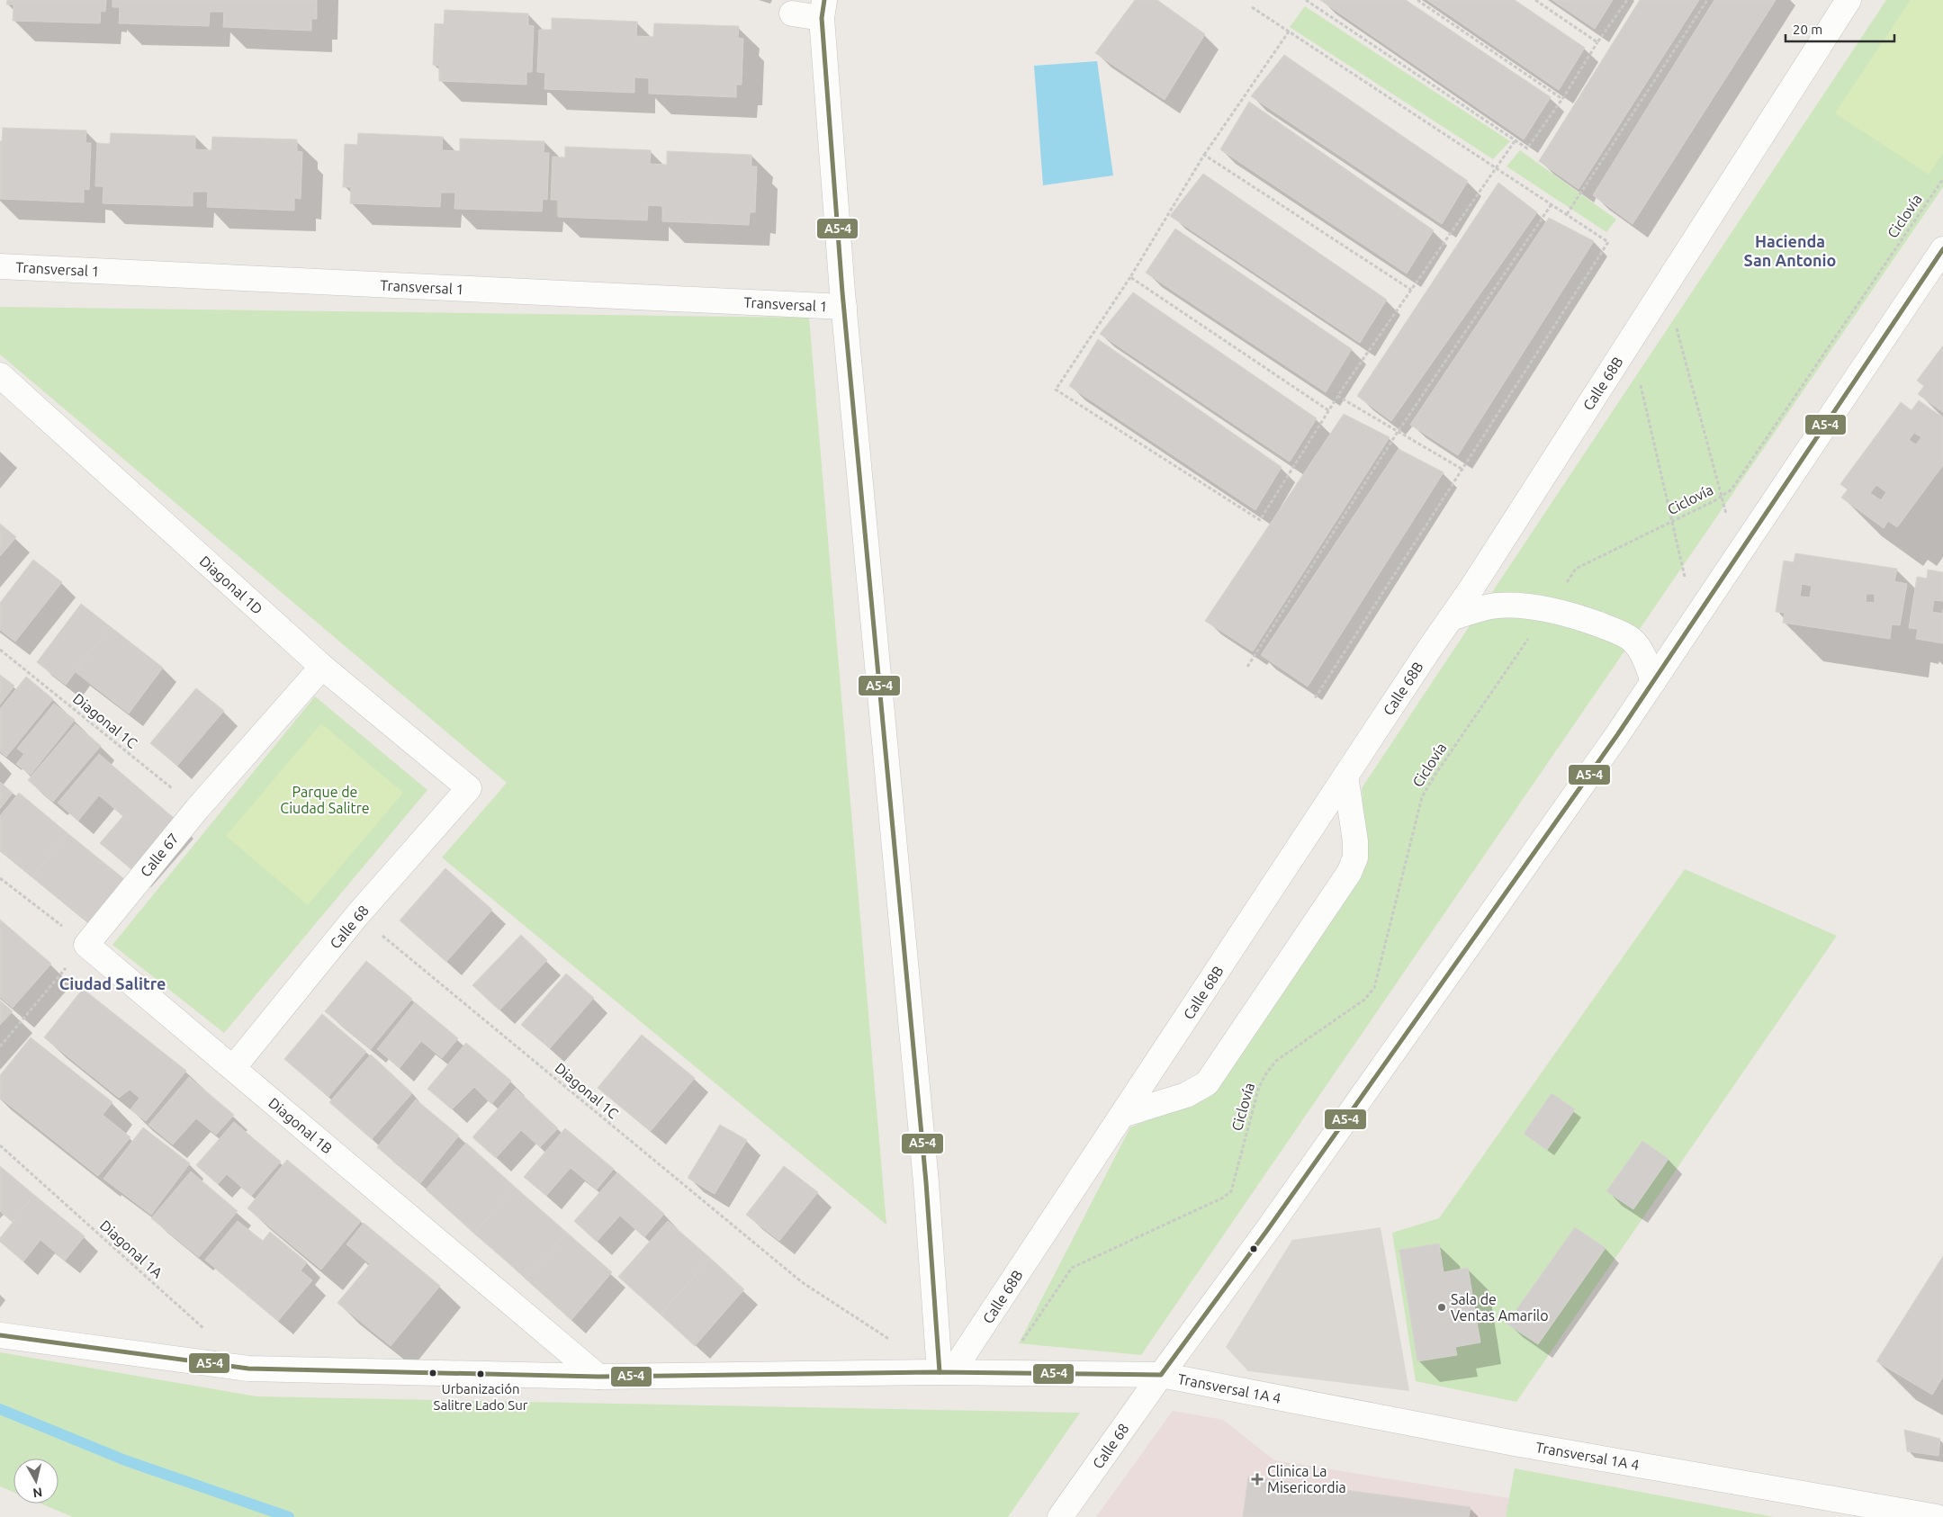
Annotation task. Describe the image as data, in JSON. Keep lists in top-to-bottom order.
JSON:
{
  "streets": {
    "street": [
      "Transversal 1",
      "Calle 68B",
      "Diagonal 1D",
      "Calle 67",
      "Calle 68",
      "Diagonal 1B",
      "Transversal 1A 4"
    ],
    "path": ["Ciclovía", "Diagonal 1C", "Diagonal 1A"]
  },
  "crossings": [
    ["Ciclovía", "Transversal 1A 4"],
    ["Calle 68B", "Transversal 1A 4"],
    ["Diagonal 1D", "Calle 67"],
    ["Diagonal 1D", "Calle 68"],
    ["Diagonal 1C", "Calle 67"],
    ["Diagonal 1C", "Calle 68"],
    ["Calle 67", "Diagonal 1B"],
    ["Calle 68", "Diagonal 1B"],
    ["Calle 68", "Transversal 1A 4"],
    ["Diagonal 1B", "Transversal 1A 4"]
  ],
  "districts": ["Hacienda San Antonio", "Ciudad Salitre"],
  "parks": ["Parque de Ciudad Salitre"],
  "places": {
    "other": ["Sala de Ventas Amarilo", "Urbanización Salitre Lado Sur"],
    "health": ["Clinica La Misericordia"]
  },
  "lines": ["transit line A5-4"],
  "scale_bar": "20 m",
  "north": "bottom"
}
